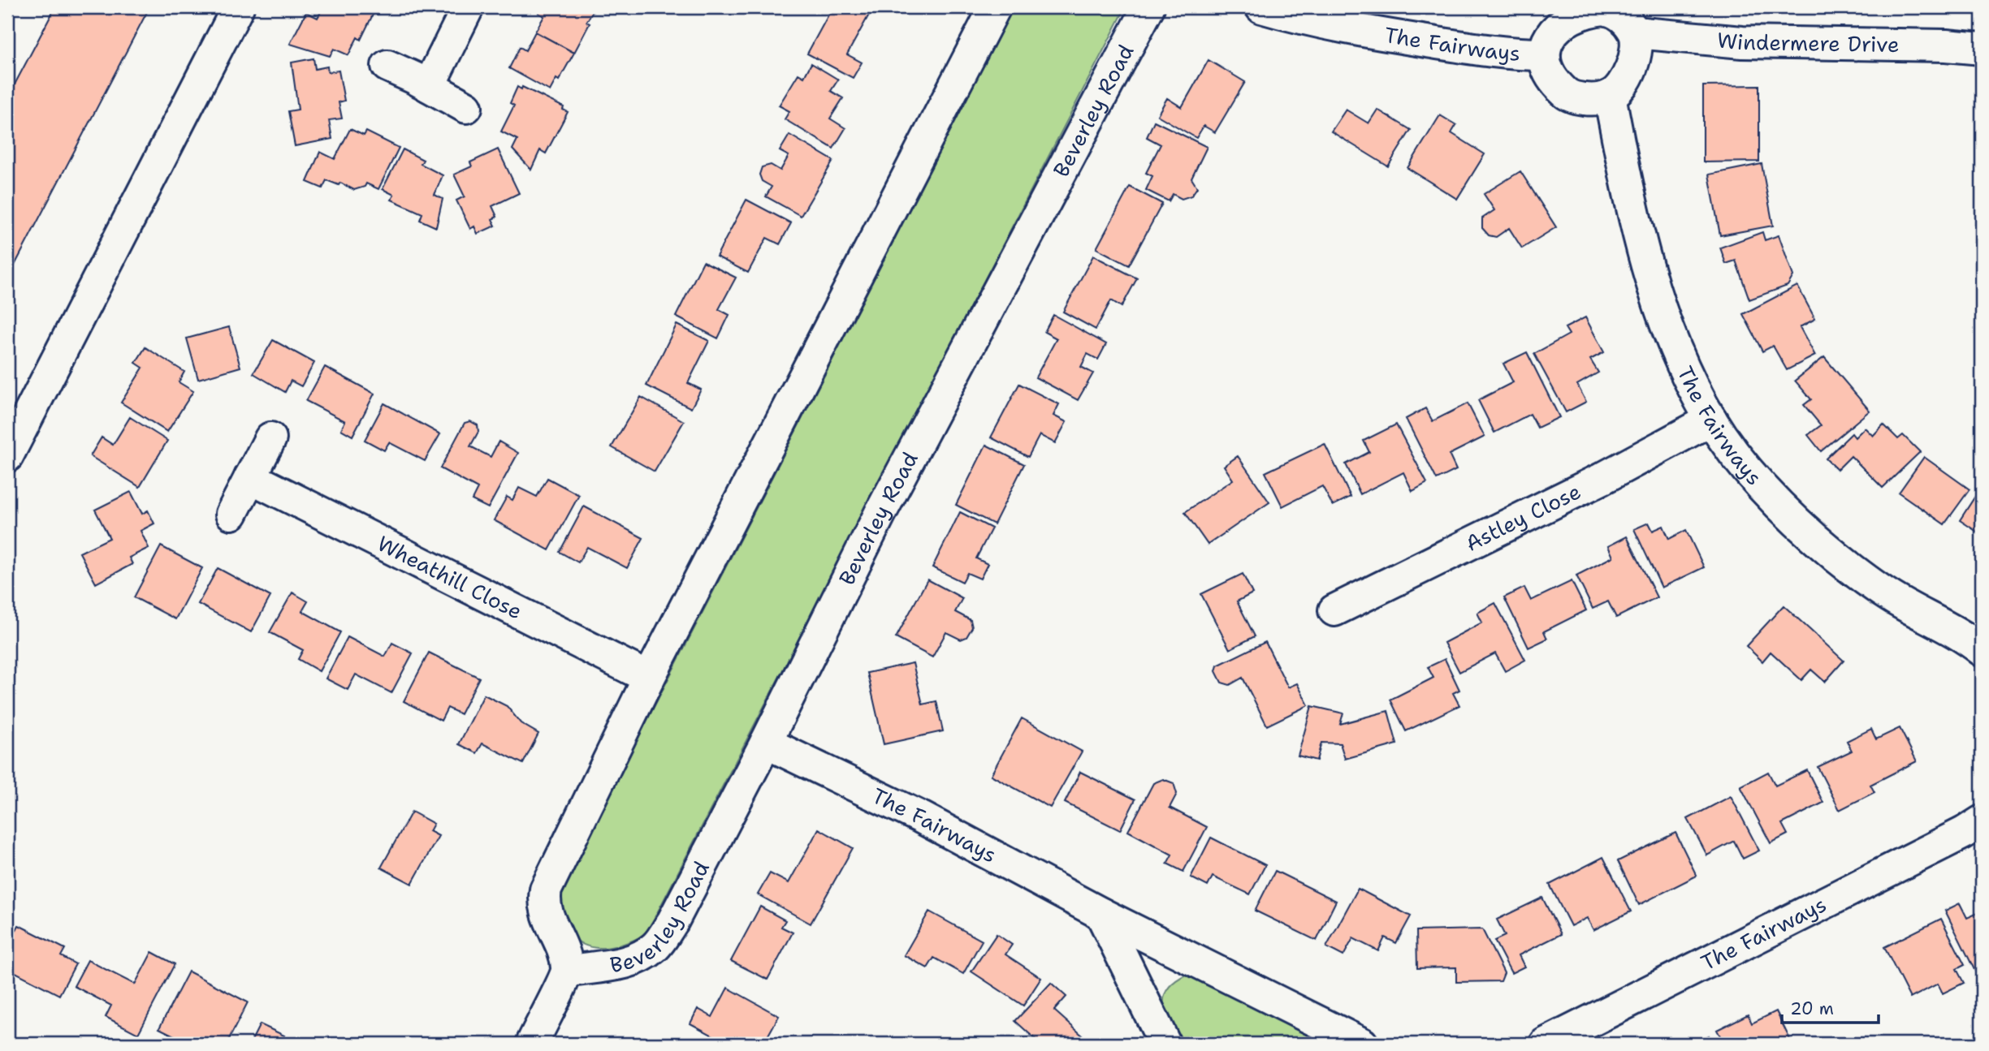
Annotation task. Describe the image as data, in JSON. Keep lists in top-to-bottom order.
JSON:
{
  "streets": {
    "street": [
      "Windermere Drive",
      "The Fairways",
      "Beverley Road",
      "Astley Close",
      "Wheathill Close"
    ]
  },
  "crossings": [
    ["Windermere Drive", "The Fairways"],
    ["The Fairways", "Beverley Road"],
    ["The Fairways", "Astley Close"],
    ["Beverley Road", "Wheathill Close"]
  ],
  "scale_bar": "20 m"
}
